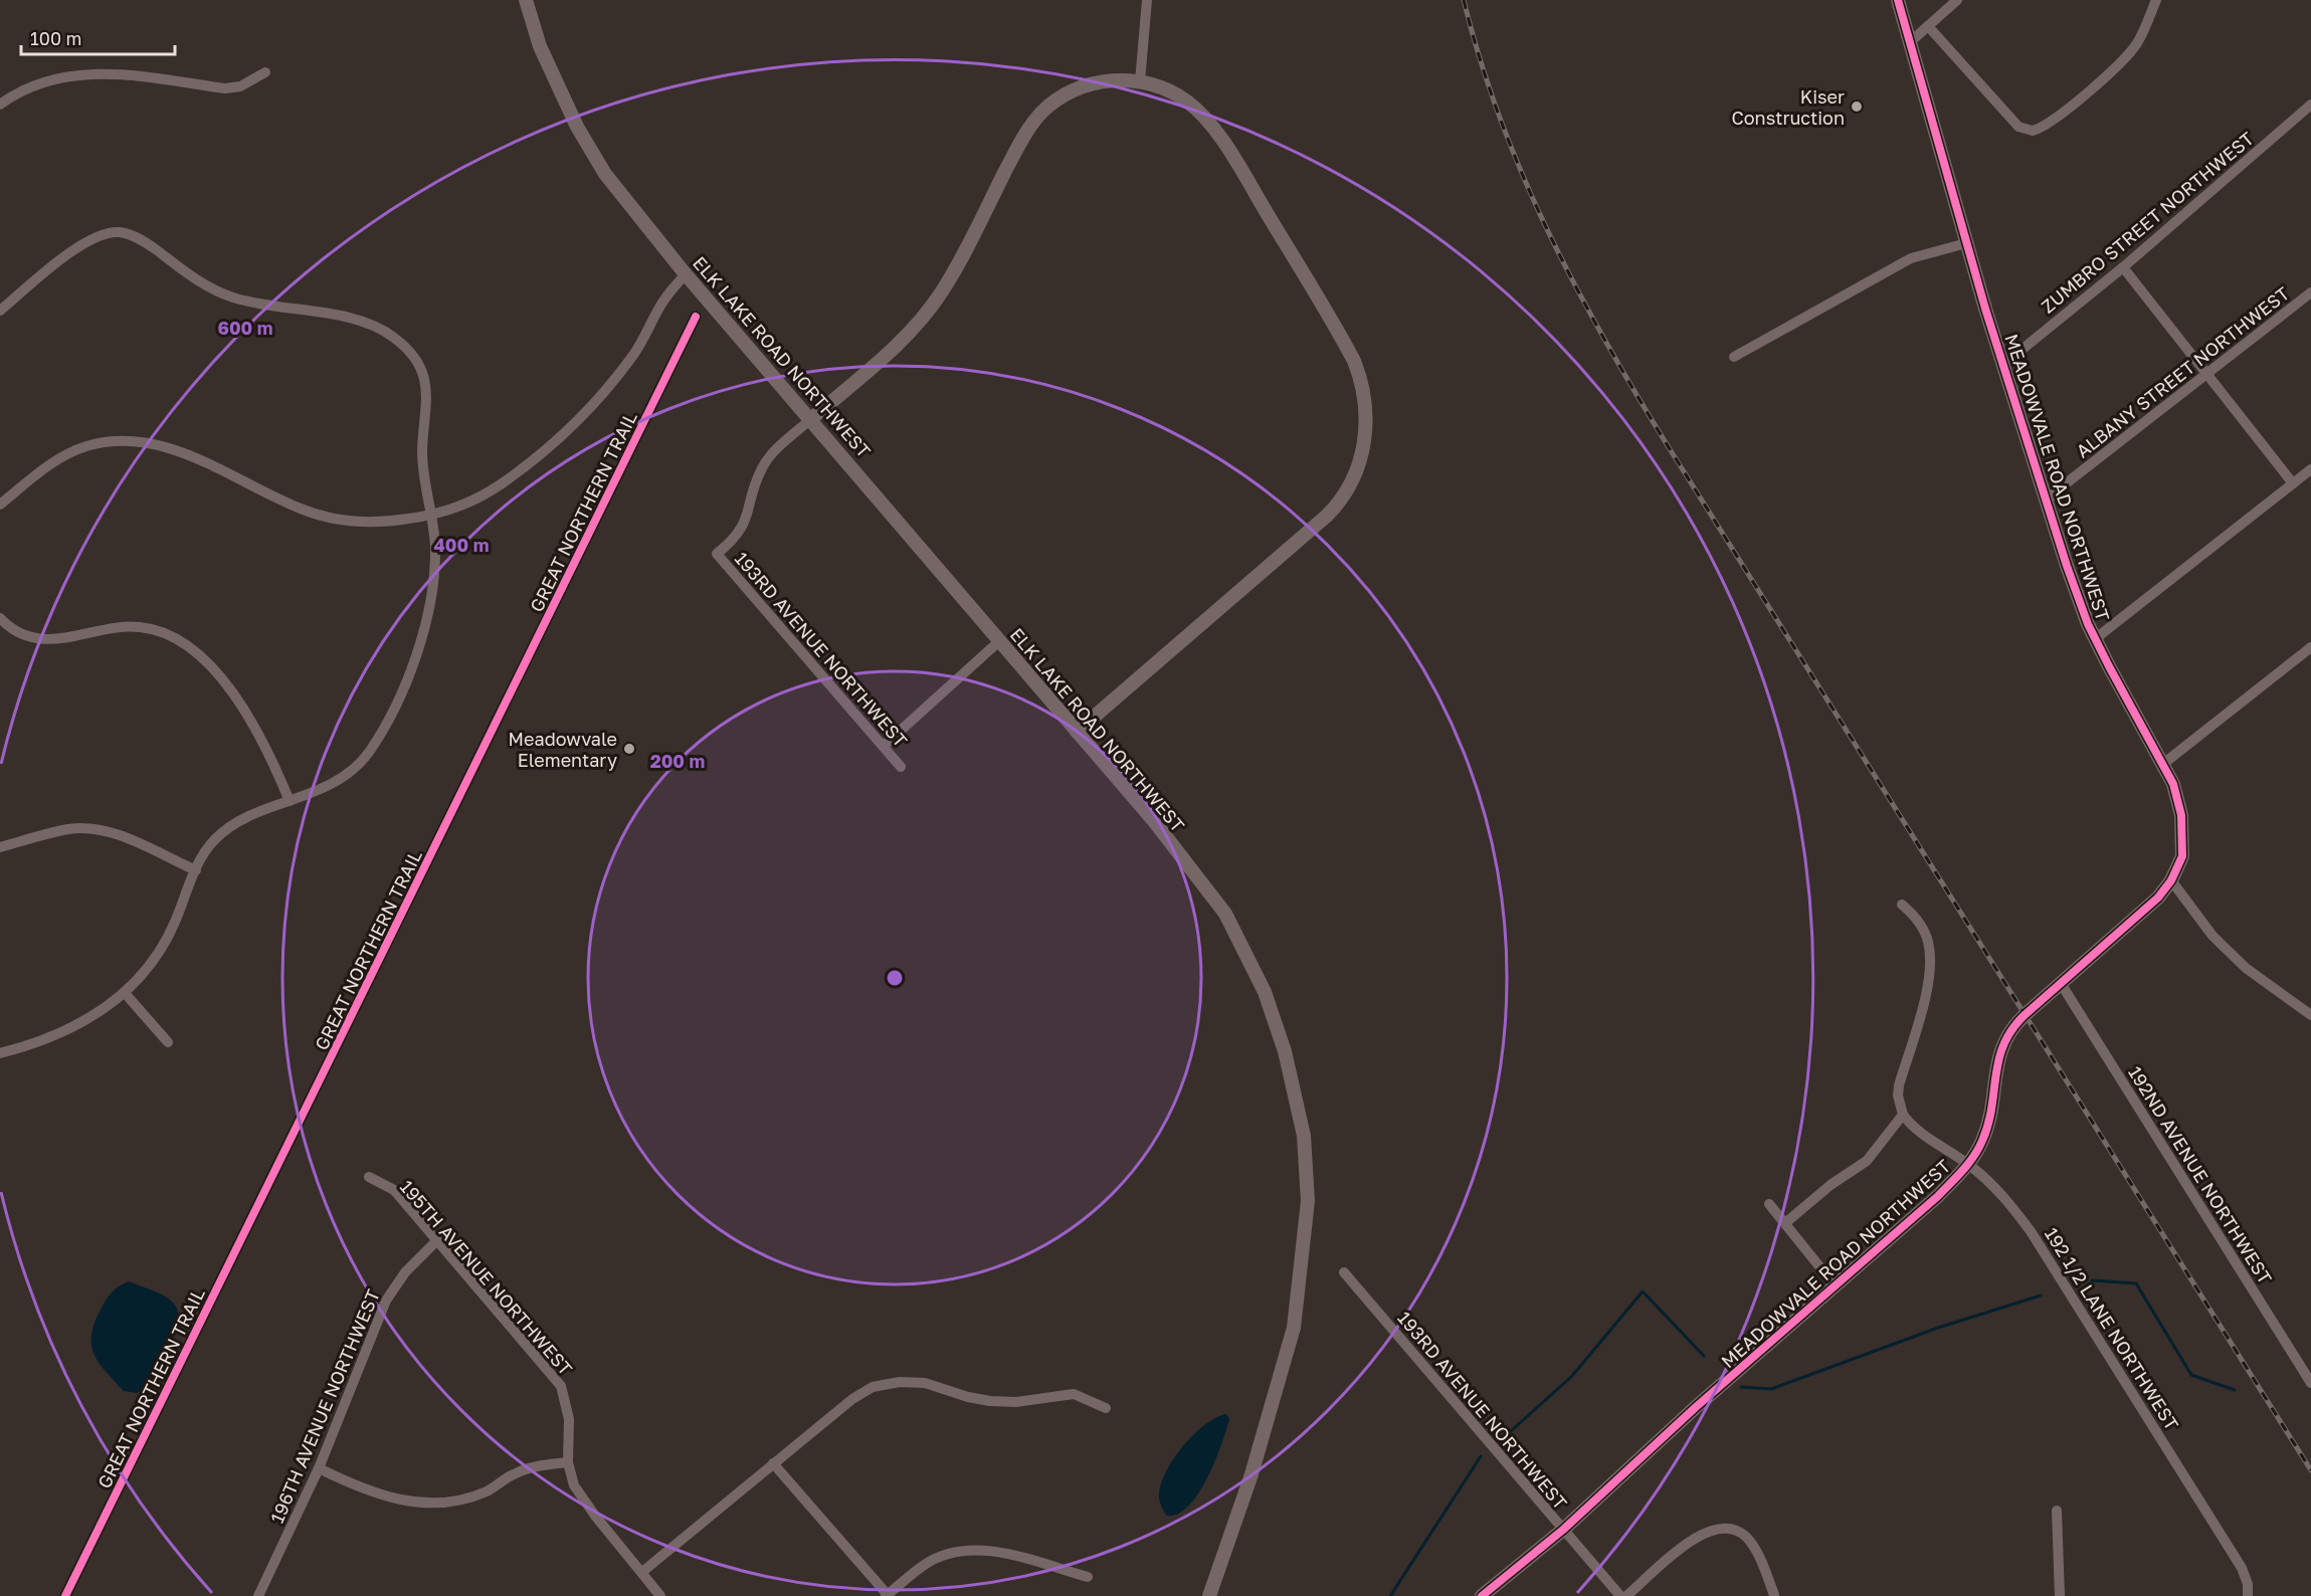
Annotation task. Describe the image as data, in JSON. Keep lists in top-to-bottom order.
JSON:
{
  "streets": {
    "street": [
      "ZUMBRO STREET NORTHWEST",
      "ELK LAKE ROAD NORTHWEST",
      "ALBANY STREET NORTHWEST",
      "MEADOWVALE ROAD NORTHWEST",
      "193RD AVENUE NORTHWEST",
      "192ND AVENUE NORTHWEST",
      "195TH AVENUE NORTHWEST",
      "192 1/2 LANE NORTHWEST",
      "196TH AVENUE NORTHWEST"
    ],
    "cycle path": ["GREAT NORTHERN TRAIL"]
  },
  "crossings": [
    ["ZUMBRO STREET NORTHWEST", "MEADOWVALE ROAD NORTHWEST"],
    ["ELK LAKE ROAD NORTHWEST", "193RD AVENUE NORTHWEST"],
    ["ALBANY STREET NORTHWEST", "MEADOWVALE ROAD NORTHWEST"],
    ["MEADOWVALE ROAD NORTHWEST", "193RD AVENUE NORTHWEST"],
    ["MEADOWVALE ROAD NORTHWEST", "192ND AVENUE NORTHWEST"],
    ["MEADOWVALE ROAD NORTHWEST", "192 1/2 LANE NORTHWEST"],
    ["195TH AVENUE NORTHWEST", "196TH AVENUE NORTHWEST"]
  ],
  "places": ["Kiser Construction", "Meadowvale Elementary"],
  "scale_bar": "100 m",
  "rings": ["600 m", "400 m", "200 m"]
}
